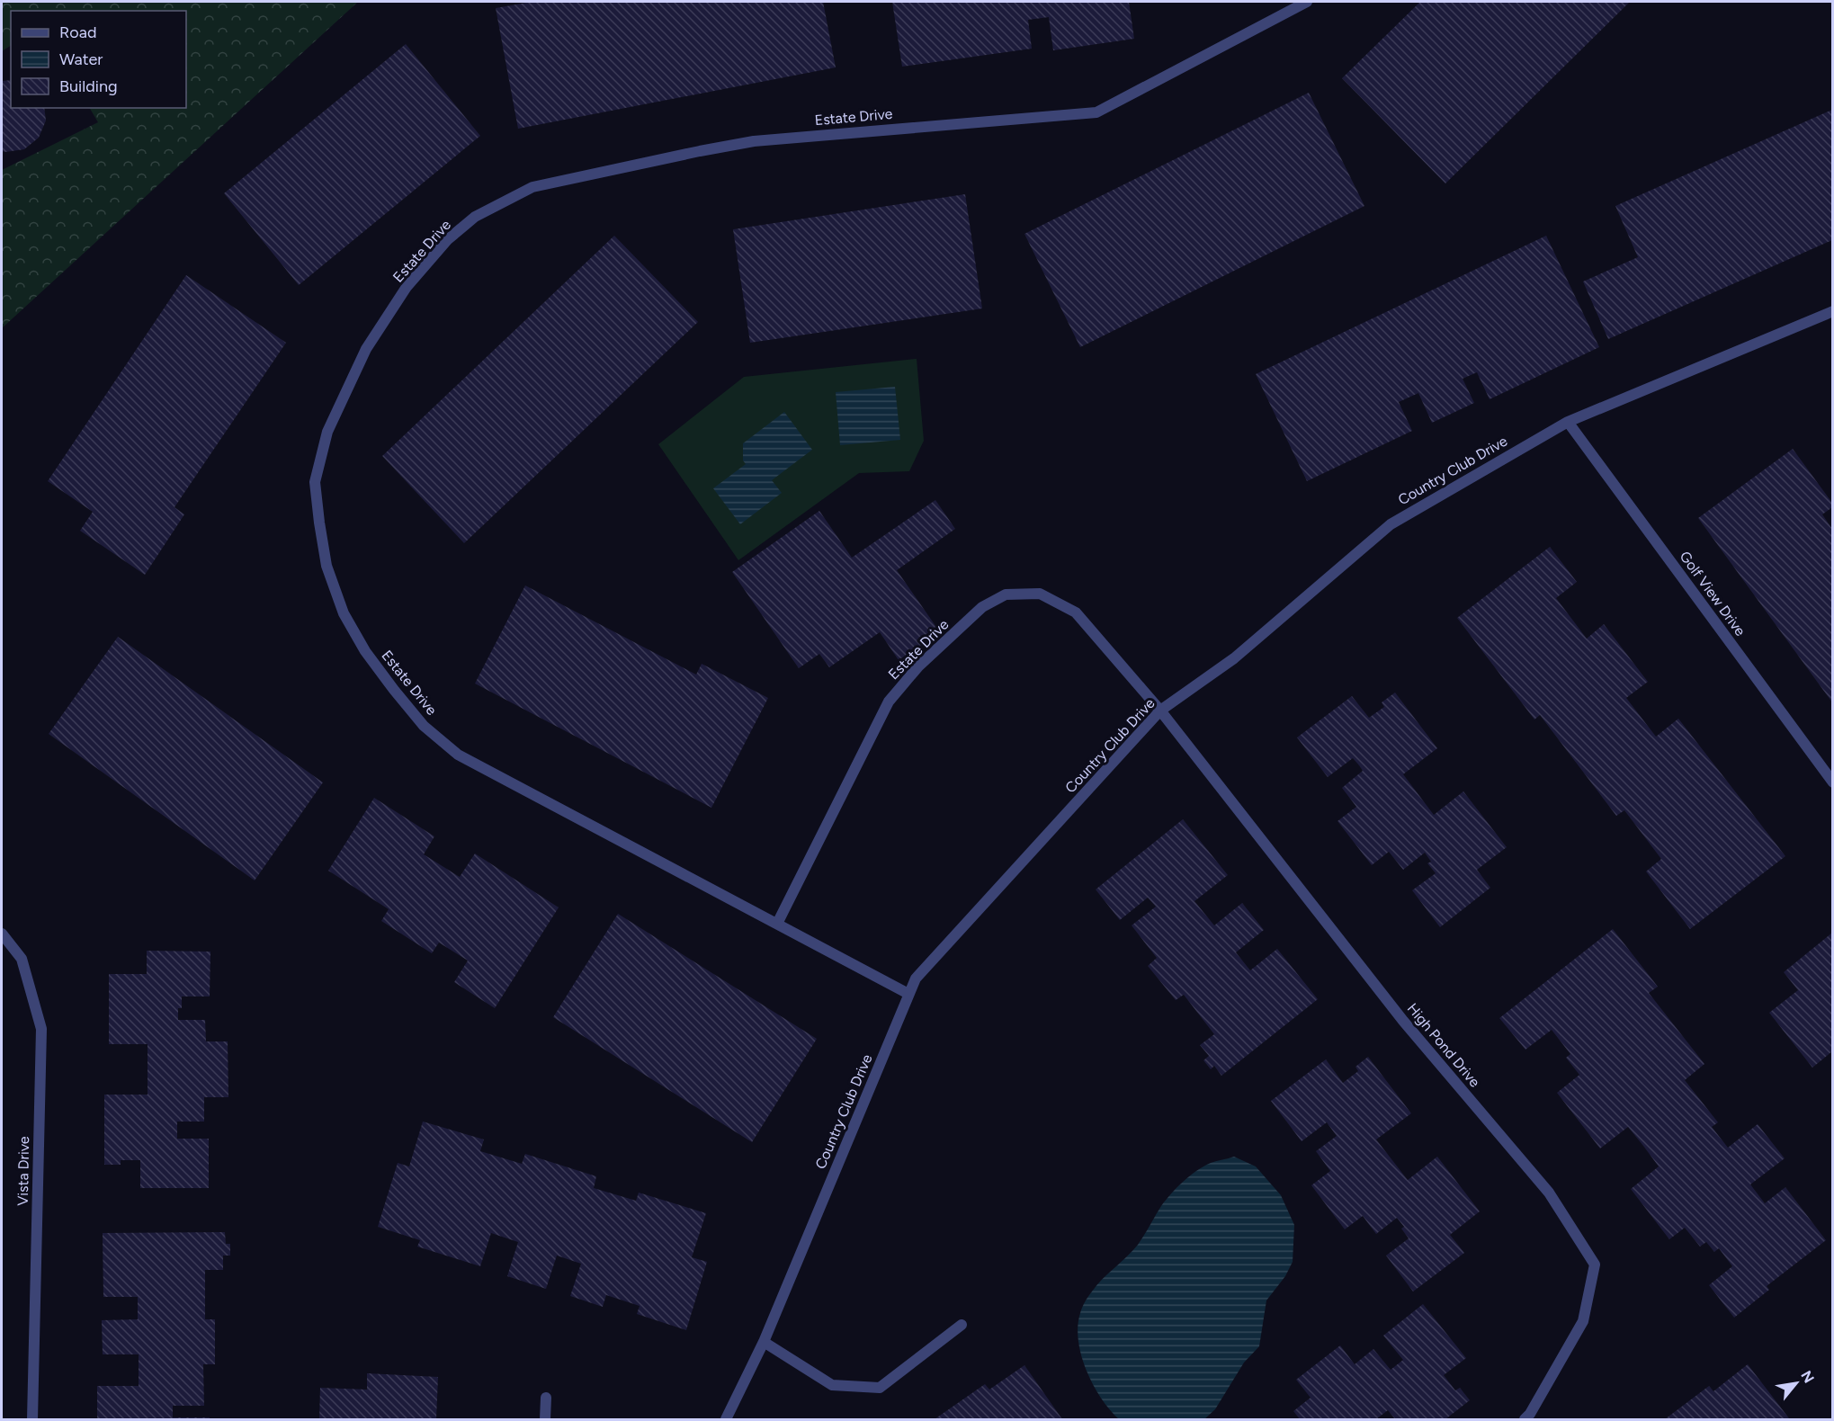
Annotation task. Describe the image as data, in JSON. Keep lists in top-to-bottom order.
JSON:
{
  "streets": {
    "street": [
      "Estate Drive",
      "Country Club Drive",
      "Golf View Drive",
      "High Pond Drive",
      "Vista Drive"
    ]
  },
  "crossings": [
    ["Estate Drive", "Country Club Drive"],
    ["Estate Drive", "High Pond Drive"],
    ["Country Club Drive", "Golf View Drive"],
    ["Country Club Drive", "High Pond Drive"]
  ],
  "legend": ["Road", "Water", "Building"],
  "north": "top right"
}
